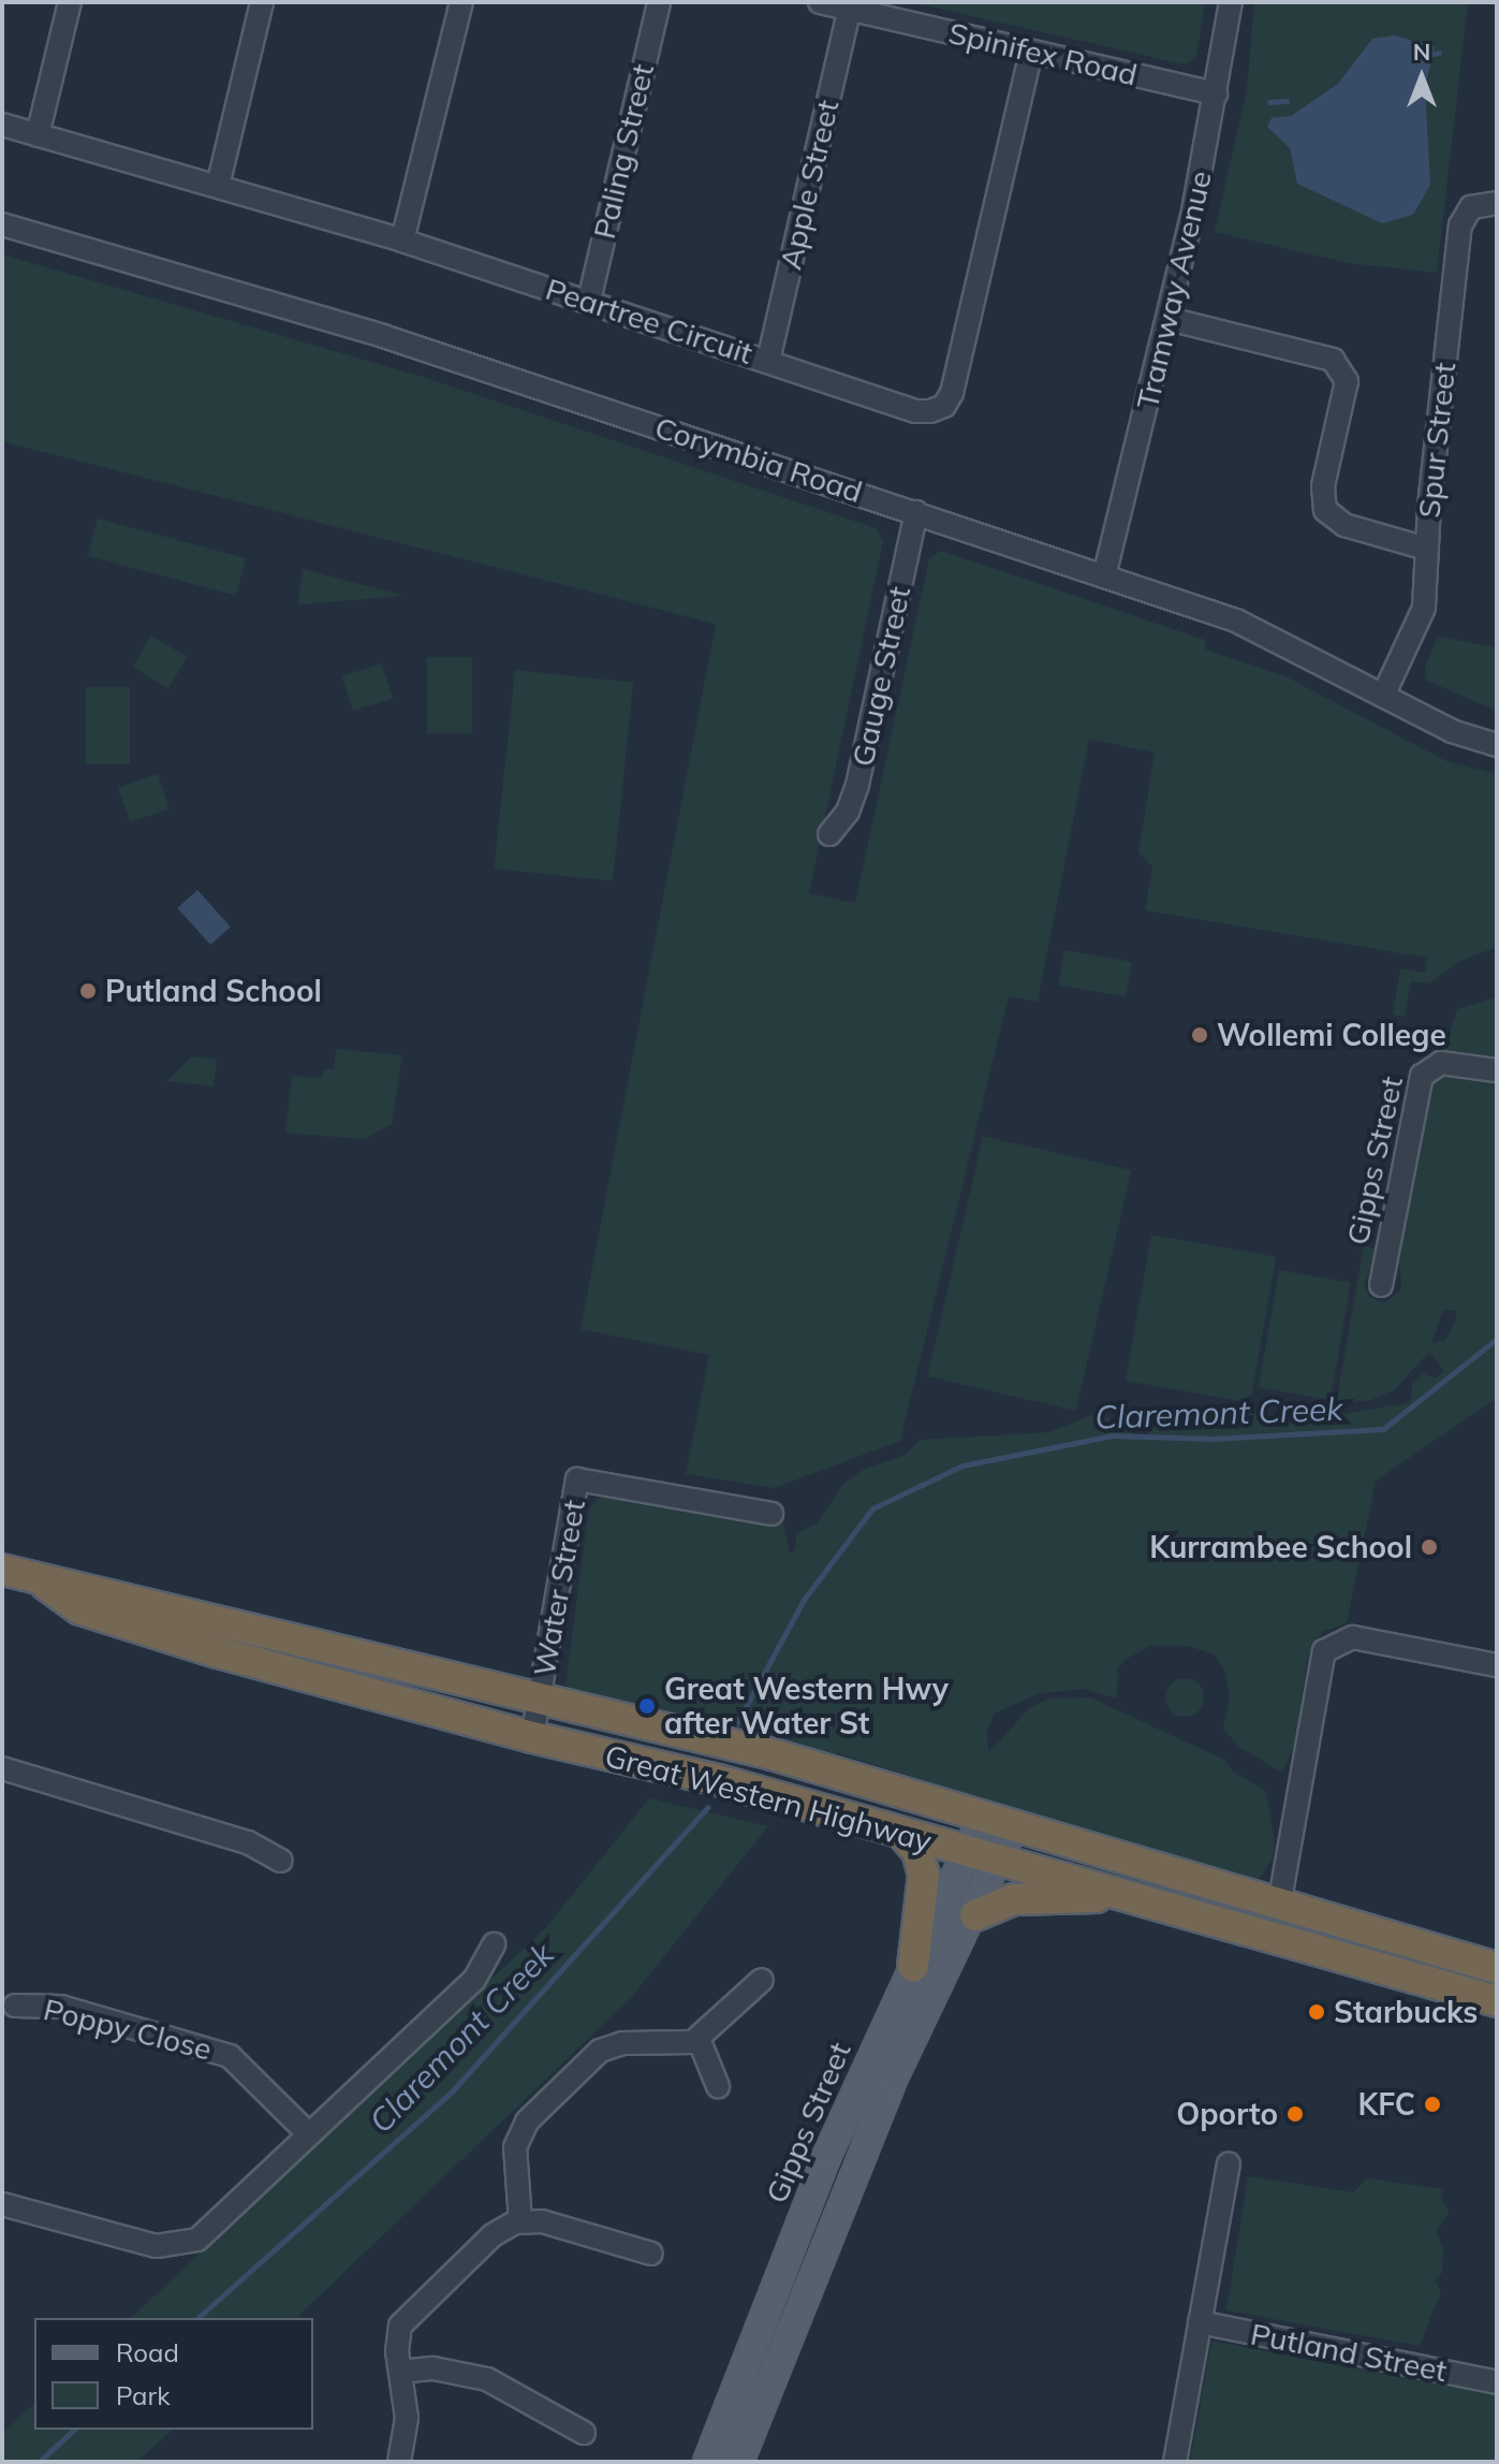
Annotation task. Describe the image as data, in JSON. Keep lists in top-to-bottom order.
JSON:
{
  "streets": {
    "highway": ["Great Western Highway"],
    "main road": ["Gipps Street"],
    "street": [
      "Spinifex Road",
      "Paling Street",
      "Apple Street",
      "Tramway Avenue",
      "Peartree Circuit",
      "Spur Street",
      "Corymbia Road",
      "Gauge Street",
      "Water Street",
      "Poppy Close",
      "Putland Street"
    ]
  },
  "crossings": [
    ["Spinifex Road", "Apple Street"],
    ["Spinifex Road", "Tramway Avenue"],
    ["Spinifex Road", "Peartree Circuit"],
    ["Paling Street", "Peartree Circuit"],
    ["Apple Street", "Peartree Circuit"],
    ["Tramway Avenue", "Corymbia Road"],
    ["Spur Street", "Corymbia Road"],
    ["Corymbia Road", "Gauge Street"],
    ["Gipps Street", "Great Western Highway"],
    ["Water Street", "Great Western Highway"]
  ],
  "water": ["Claremont Creek"],
  "places": [
    "Putland School",
    "Wollemi College",
    "Kurrambee School",
    "Great Western Hwy after Water St",
    "Starbucks",
    "KFC",
    "Oporto"
  ],
  "legend": ["Road", "Park"],
  "north": "top"
}
